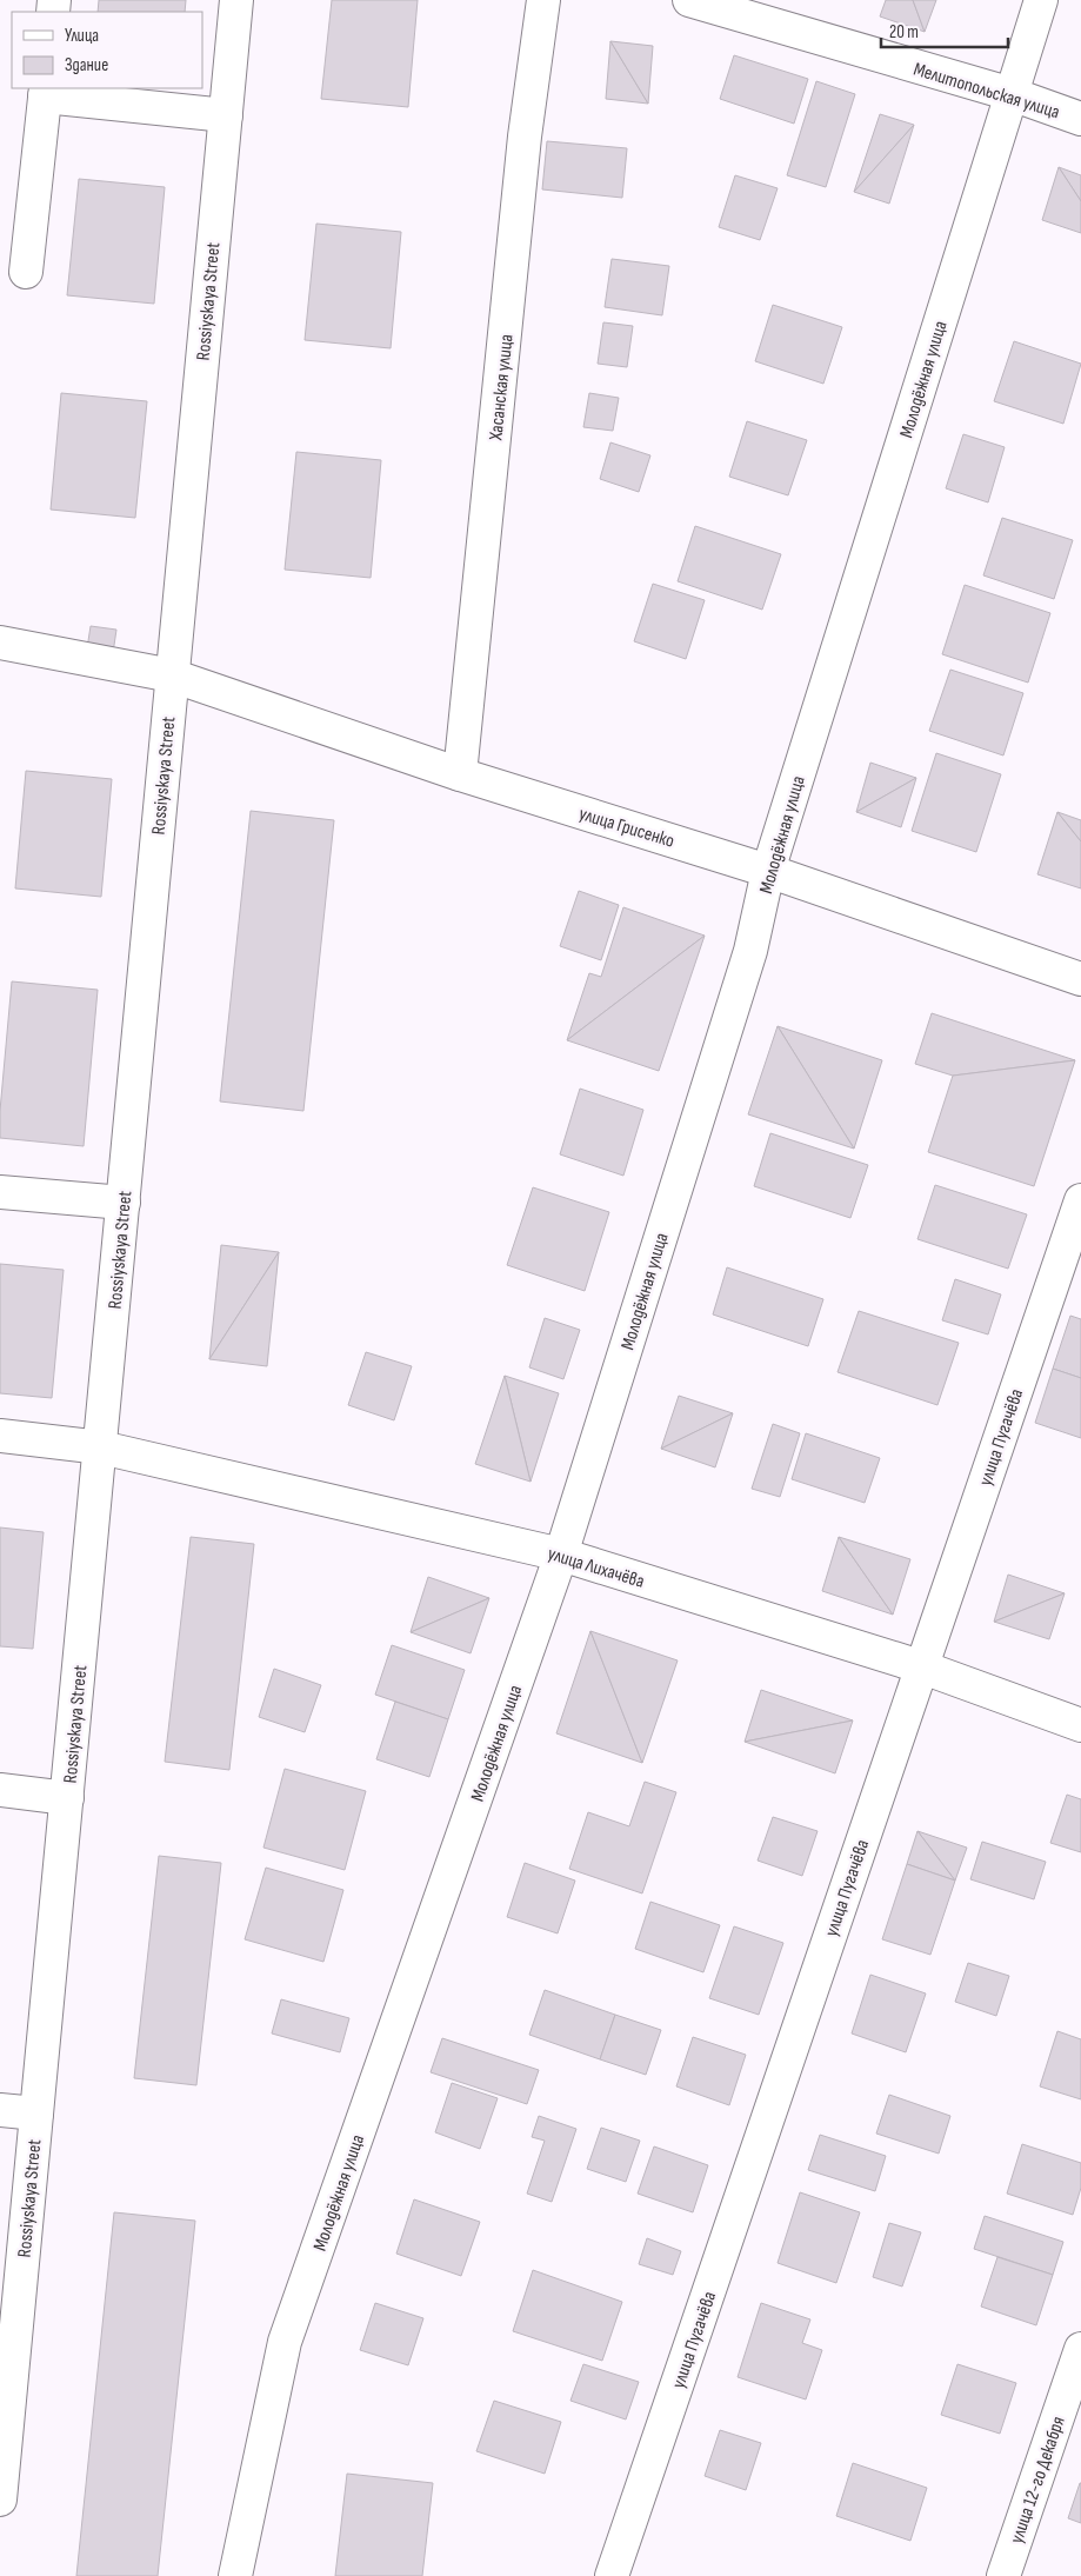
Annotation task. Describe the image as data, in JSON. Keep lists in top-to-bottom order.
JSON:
{
  "streets": {
    "street": [
      "Мелитопольская улица",
      "Rossiyskaya Street",
      "Молодёжная улица",
      "Хасанская улица",
      "улица Грисенко",
      "улица Пугачёва",
      "улица Лихачёва",
      "улица 12-го Декабря"
    ]
  },
  "crossings": [
    ["Мелитопольская улица", "Молодёжная улица"],
    ["Rossiyskaya Street", "улица Грисенко"],
    ["Rossiyskaya Street", "улица Лихачёва"],
    ["Молодёжная улица", "улица Грисенко"],
    ["Молодёжная улица", "улица Лихачёва"],
    ["Хасанская улица", "улица Грисенко"],
    ["улица Пугачёва", "улица Лихачёва"]
  ],
  "legend": ["Улица", "Здание"],
  "scale_bar": "20 m"
}
